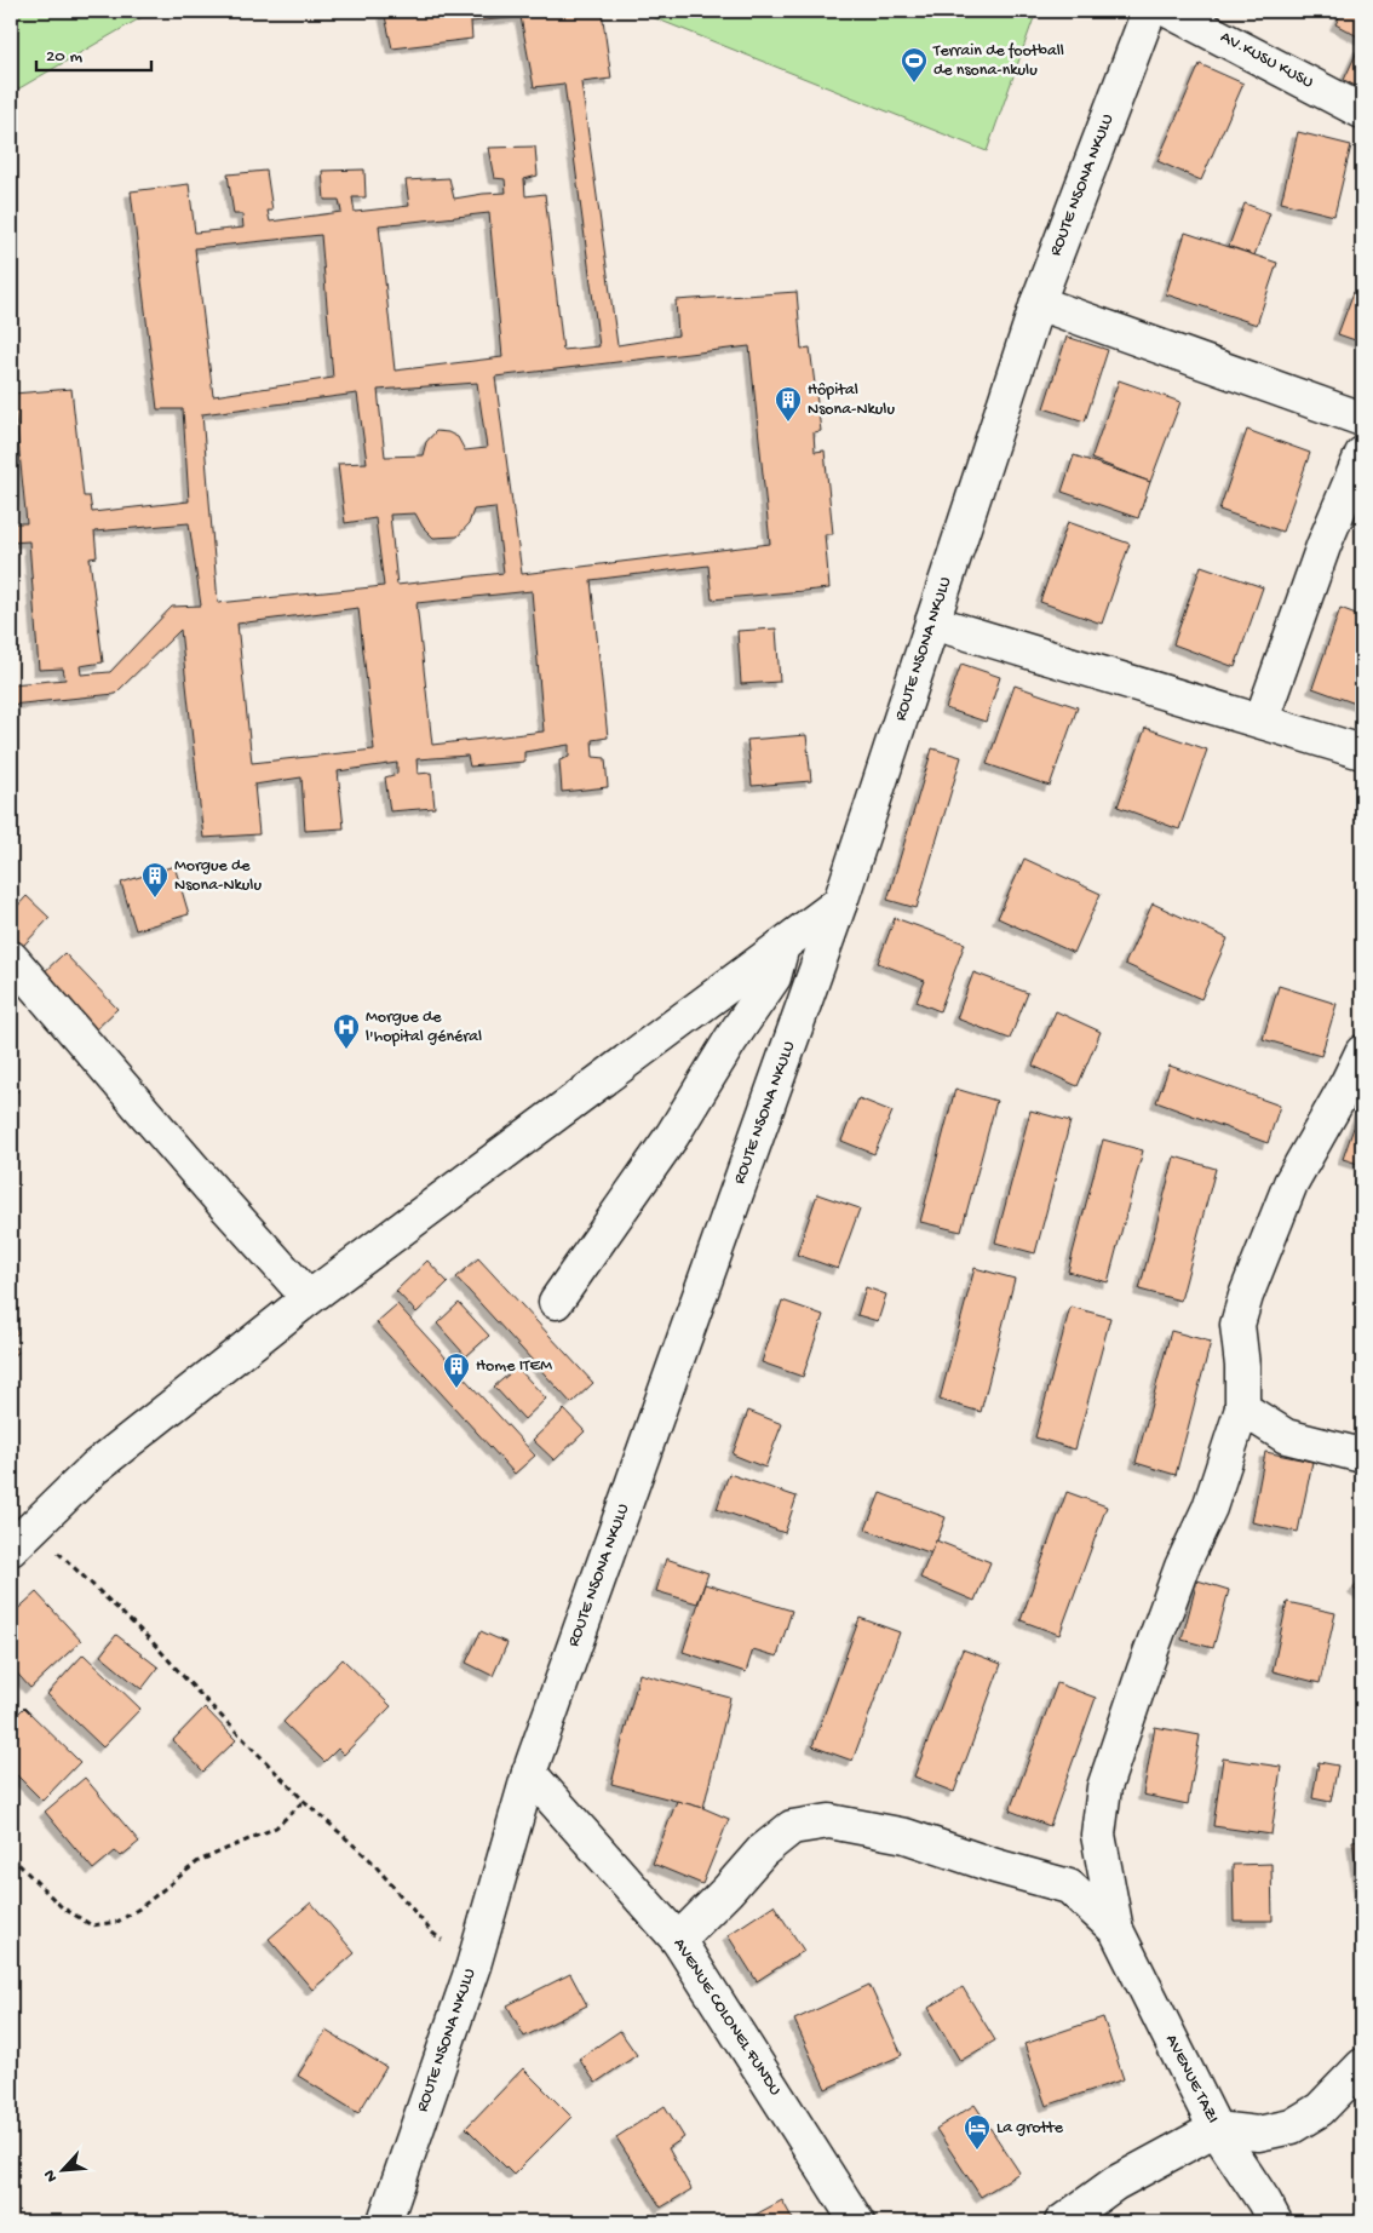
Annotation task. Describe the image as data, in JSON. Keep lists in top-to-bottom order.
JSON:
{
  "streets": {
    "street": [
      "AV.KUSU KUSU",
      "ROUTE NSONA NKULU",
      "AVENUE COLONEL FUNDU",
      "AVENUE TAZI"
    ]
  },
  "crossings": [
    ["ROUTE NSONA NKULU", "AVENUE COLONEL FUNDU"]
  ],
  "places": {
    "sports": ["Terrain de football de nsona-nkulu"],
    "building": ["Hôpital Nsona-Nkulu", "Morgue de Nsona-Nkulu", "Home ITEM"],
    "hospital": ["Morgue de l'hopital général"],
    "hotel": ["La grotte"]
  },
  "scale_bar": "20 m",
  "north": "bottom left"
}
